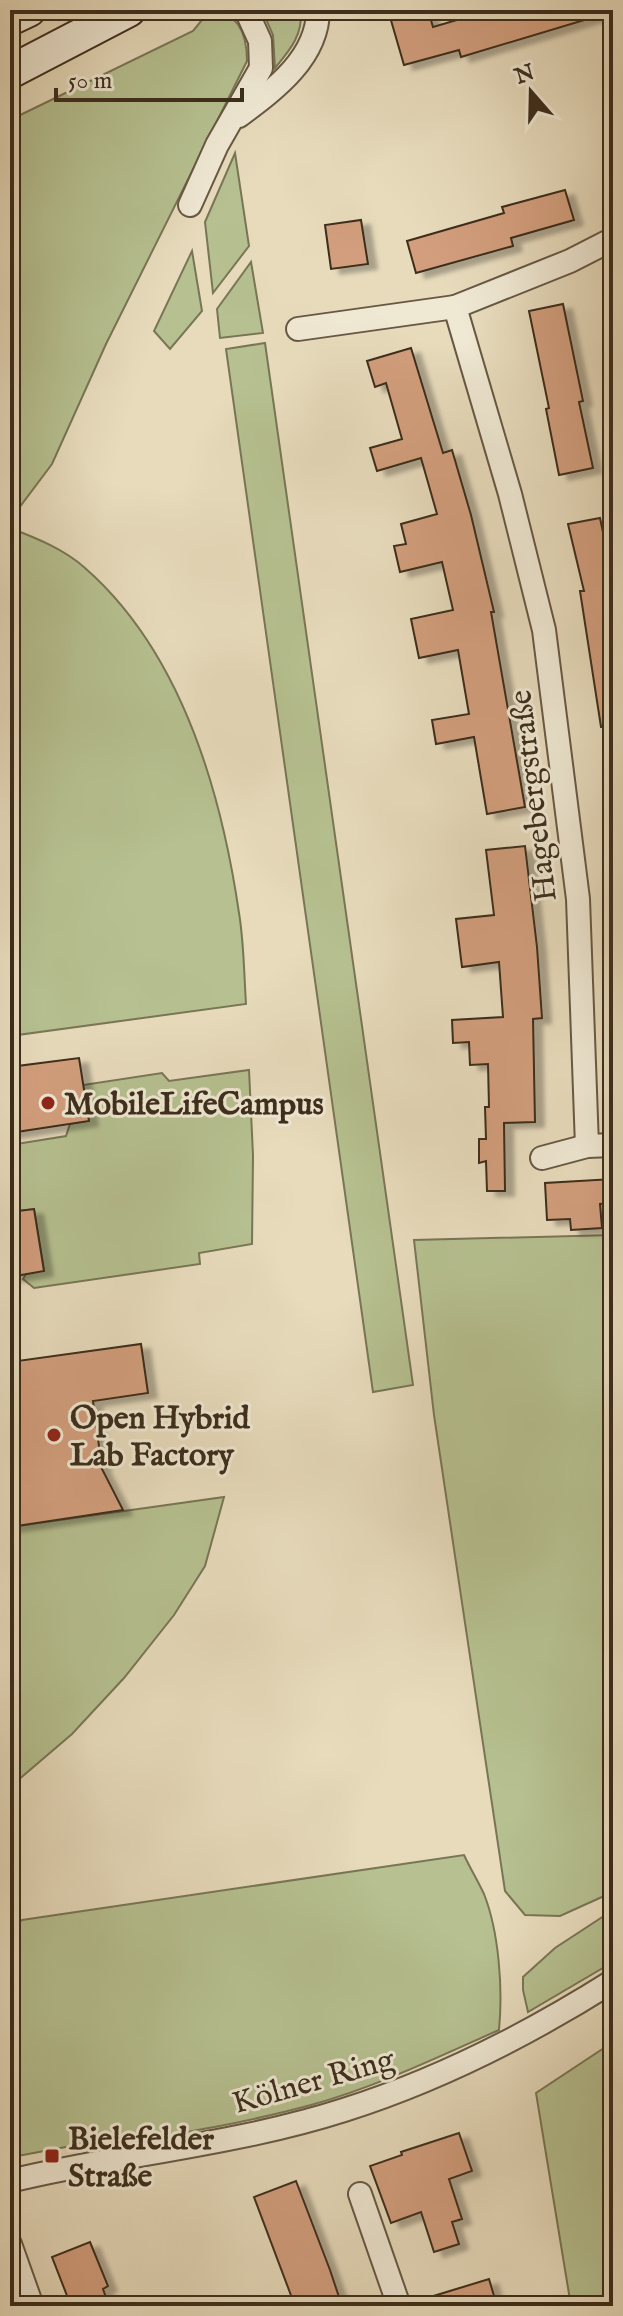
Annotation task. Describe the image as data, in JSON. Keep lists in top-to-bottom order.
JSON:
{
  "streets": {
    "street": ["Hagebergstraße", "Kölner Ring"]
  },
  "places": {
    "other": ["MobileLifeCampus", "Open Hybrid Lab Factory"],
    "transit": ["Bielefelder Straße"]
  },
  "scale_bar": "50 m",
  "north": "top"
}
